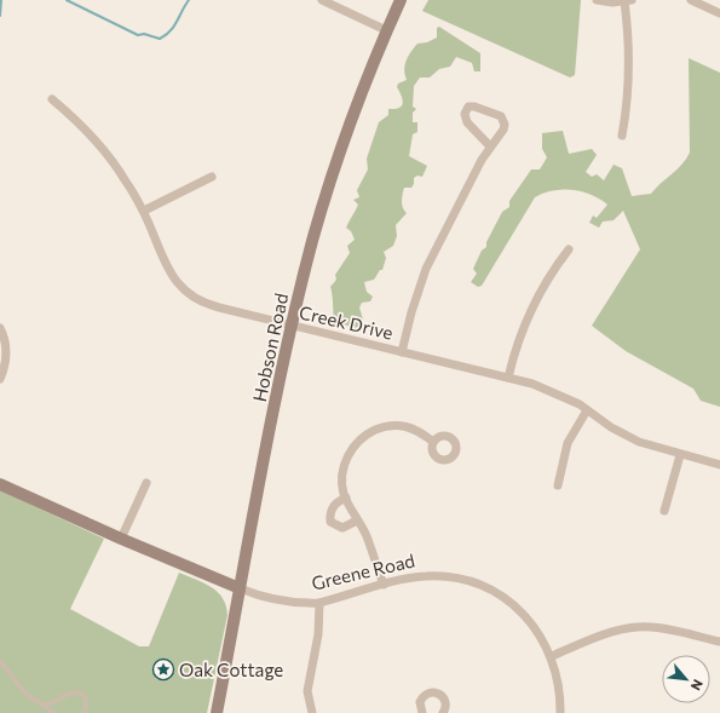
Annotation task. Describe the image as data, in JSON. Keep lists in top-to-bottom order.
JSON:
{
  "streets": {
    "main road": ["Hobson Road", "Greene Road"],
    "street": ["Creek Drive"]
  },
  "crossings": [
    ["Creek Drive", "Hobson Road"],
    ["Hobson Road", "Greene Road"]
  ],
  "places": {
    "place": ["Oak Cottage"]
  },
  "north": "bottom right"
}
